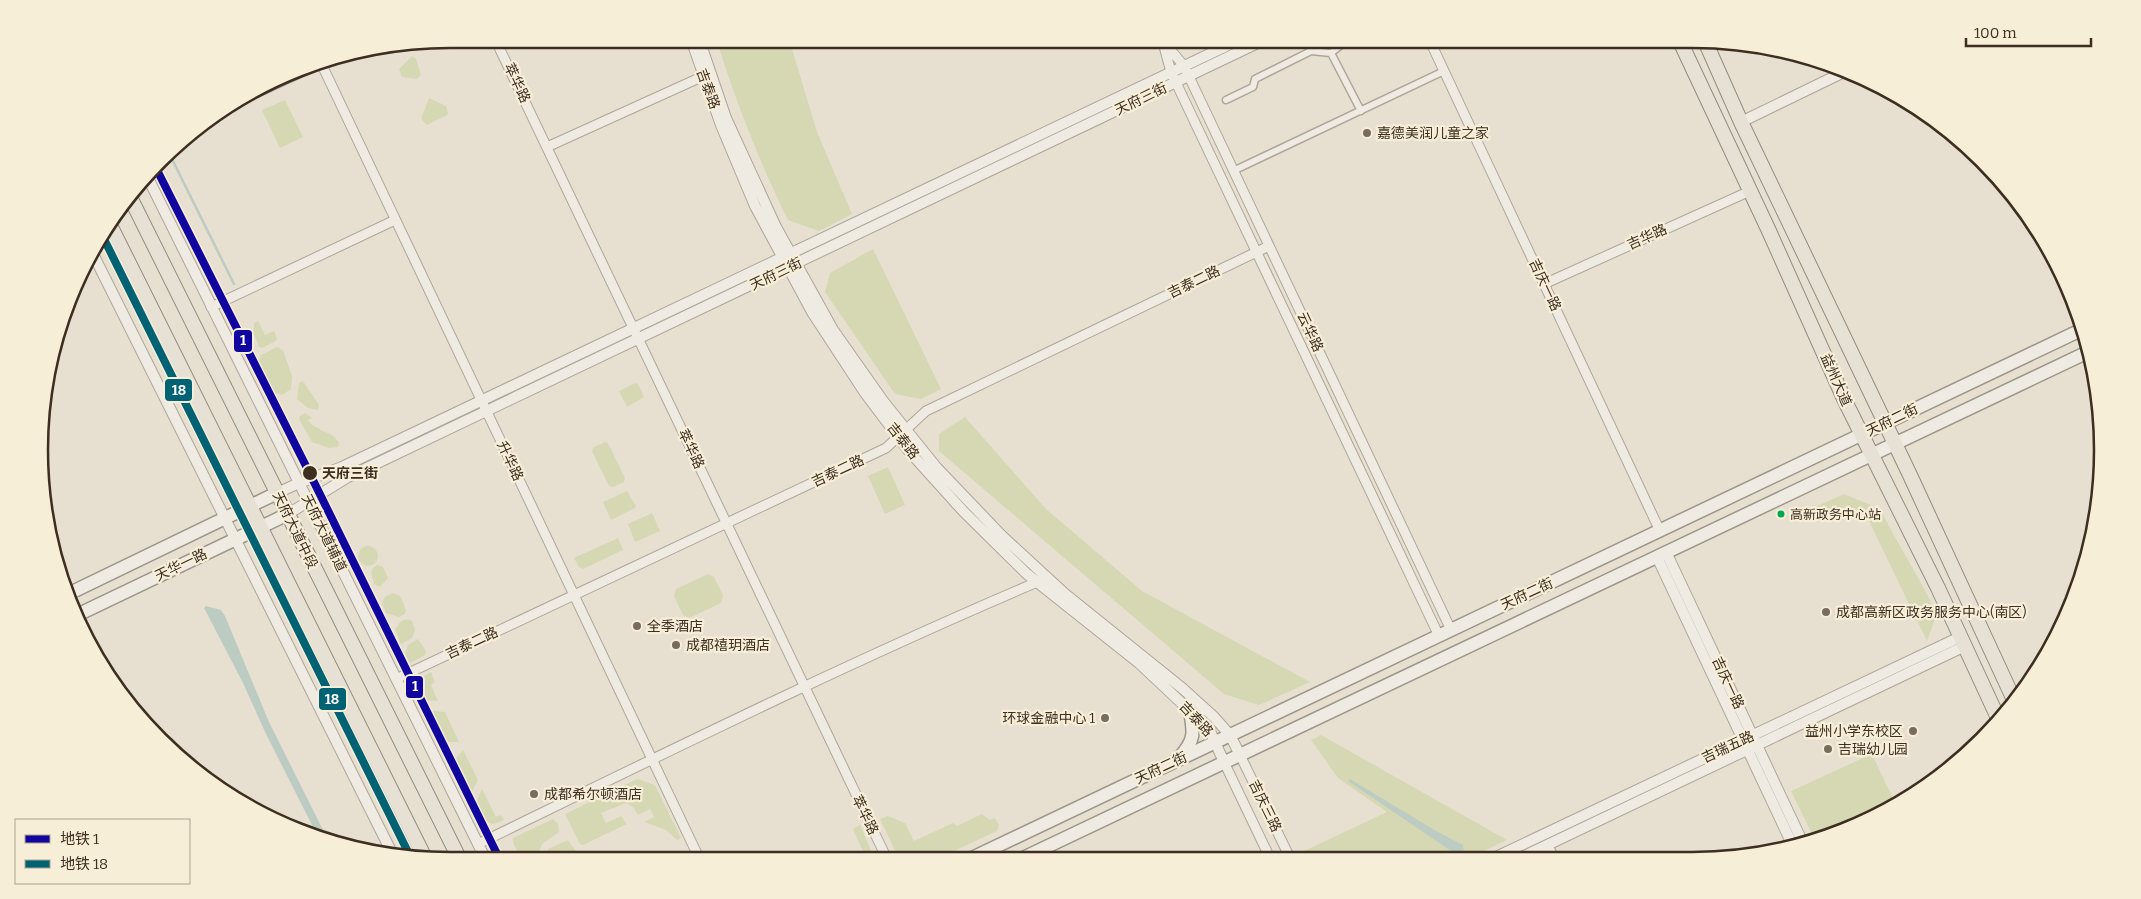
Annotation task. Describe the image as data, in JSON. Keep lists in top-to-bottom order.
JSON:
{
  "streets": {
    "main road": [
      "益州大道",
      "天府二街",
      "天府大道中段",
      "天华一路"
    ],
    "street": [
      "萃华路",
      "吉泰路",
      "天府三街",
      "吉华路",
      "吉泰二路",
      "吉庆一路",
      "云华路",
      "升华路",
      "天府大道辅道",
      "吉瑞五路",
      "吉庆三路"
    ]
  },
  "crossings": [
    ["萃华路", "天府三街"],
    ["萃华路", "吉泰二路"],
    ["吉泰路", "天府三街"],
    ["吉泰路", "吉泰二路"],
    ["吉泰路", "天府二街"],
    ["吉泰路", "吉庆三路"],
    ["天府三街", "云华路"],
    ["天府三街", "升华路"],
    ["天府三街", "天府大道中段"],
    ["天府三街", "天府大道辅道"],
    ["天府三街", "天华一路"],
    ["吉华路", "吉庆一路"],
    ["吉华路", "益州大道"],
    ["吉泰二路", "云华路"],
    ["吉泰二路", "升华路"],
    ["吉泰二路", "天府大道辅道"],
    ["吉庆一路", "天府二街"],
    ["吉庆一路", "吉瑞五路"],
    ["云华路", "天府二街"],
    ["益州大道", "天府二街"],
    ["益州大道", "吉瑞五路"],
    ["天府二街", "吉庆三路"],
    ["天府大道中段", "天华一路"]
  ],
  "places": [
    "嘉德美润儿童之家",
    "天府三街",
    "高新政务中心站",
    "成都高新区政务服务中心(南区)",
    "全季酒店",
    "成都禧玥酒店",
    "环球金融中心 1",
    "益州小学东校区",
    "吉瑞幼儿园",
    "成都希尔顿酒店"
  ],
  "lines": ["metro line 1", "metro line 18"],
  "legend": ["地铁 1", "地铁 18"],
  "scale_bar": "100 m"
}
